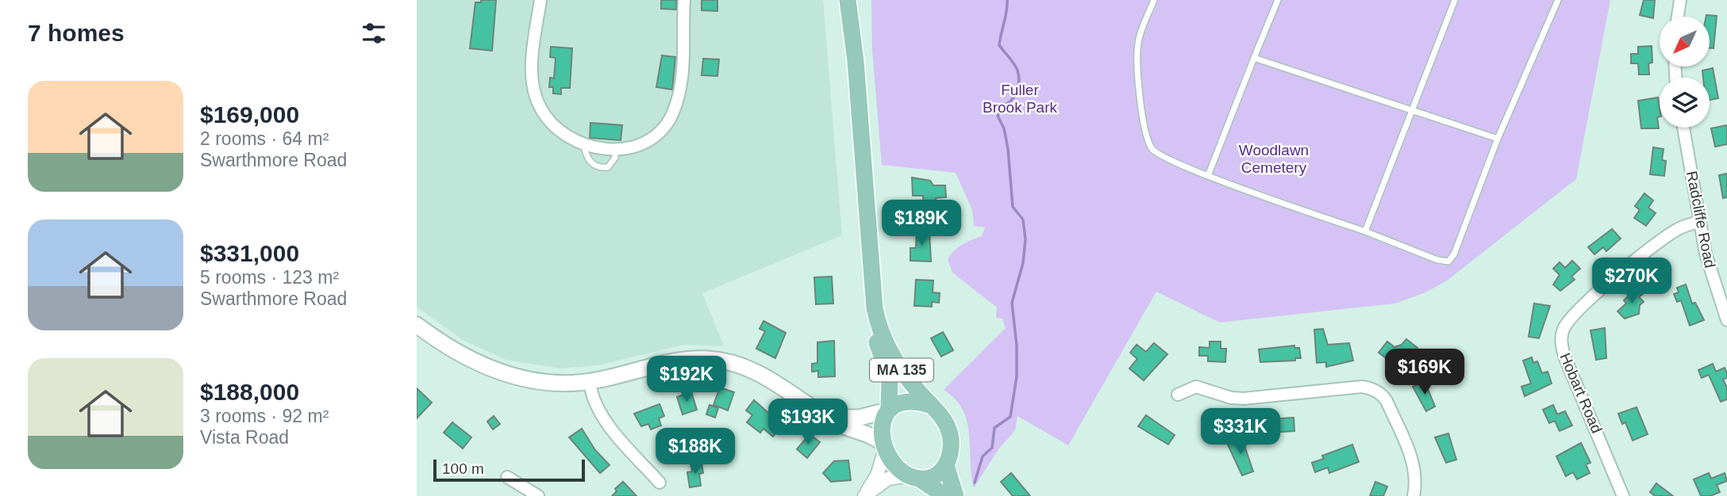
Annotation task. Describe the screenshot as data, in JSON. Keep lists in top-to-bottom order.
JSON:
{
  "streets": {
    "main road": ["MA 135"],
    "street": ["Radcliffe Road", "Hobart Road"]
  },
  "crossings": [
    ["Radcliffe Road", "Hobart Road"]
  ],
  "parks": ["Fuller Brook Park", "Woodlawn Cemetery"],
  "scale_bar": "100 m",
  "north": "bottom left",
  "page": {
    "heading": "7 homes",
    "list": [
      {
        "name": "$169,000",
        "note": "2 rooms · 64 m² · Swarthmore Road"
      },
      {
        "name": "$331,000",
        "note": "5 rooms · 123 m² · Swarthmore Road"
      },
      {
        "name": "$188,000",
        "note": "3 rooms · 92 m² · Vista Road"
      }
    ],
    "price": [
      "$189K",
      "$270K",
      "$169K",
      "$192K",
      "$193K",
      "$331K",
      "$188K"
    ],
    "scale": "100 m"
  }
}
